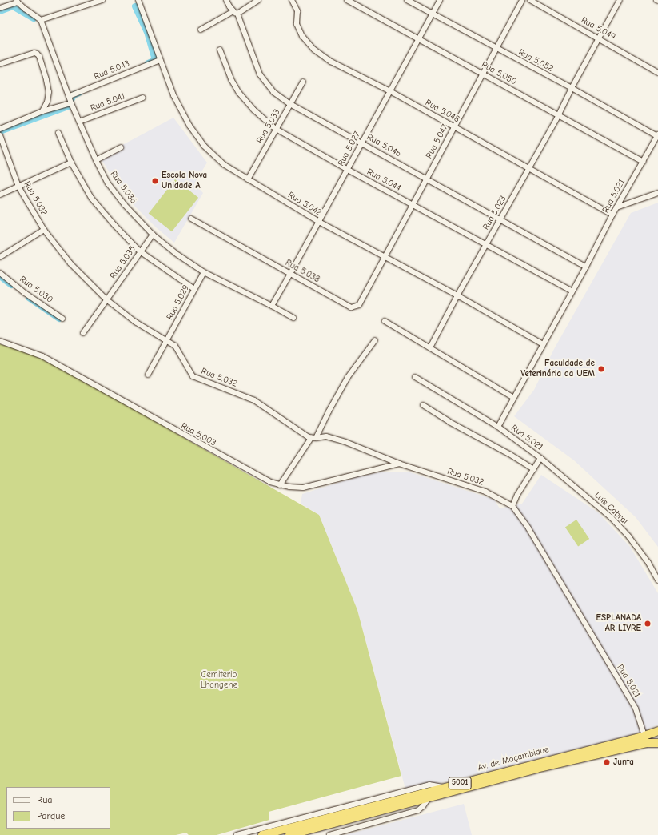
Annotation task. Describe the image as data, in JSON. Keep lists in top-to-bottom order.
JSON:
{
  "streets": {
    "highway": ["Av. de Moçambique", "5001"],
    "street": [
      "Rua 5.049",
      "Rua 5.052",
      "Rua 5.043",
      "Rua 5.050",
      "Rua 5.041",
      "Rua 5.048",
      "Rua 5.033",
      "Rua 5.047",
      "Rua 5.046",
      "Rua 5.027",
      "Rua 5.044",
      "Rua 5.036",
      "Rua 5.021",
      "Rua 5.032",
      "Rua 5.042",
      "Rua 5.023",
      "Rua 5.035",
      "Rua 5.038",
      "Rua 5.030",
      "Rua 5.029",
      "Rua 5.003",
      "Luis Cabral"
    ]
  },
  "crossings": [
    ["Rua 5.049", "Rua 5.023"],
    ["Rua 5.052", "Rua 5.047"],
    ["Rua 5.052", "Rua 5.027"],
    ["Rua 5.052", "Rua 5.021"],
    ["Rua 5.052", "Rua 5.023"],
    ["Rua 5.043", "Rua 5.036"],
    ["Rua 5.043", "Rua 5.042"],
    ["Rua 5.050", "Rua 5.047"],
    ["Rua 5.050", "Rua 5.027"],
    ["Rua 5.050", "Rua 5.021"],
    ["Rua 5.050", "Rua 5.023"],
    ["Rua 5.041", "Rua 5.036"],
    ["Rua 5.048", "Rua 5.047"],
    ["Rua 5.048", "Rua 5.027"],
    ["Rua 5.048", "Rua 5.021"],
    ["Rua 5.048", "Rua 5.023"],
    ["Rua 5.033", "Rua 5.046"],
    ["Rua 5.033", "Rua 5.044"],
    ["Rua 5.033", "Rua 5.042"],
    ["Rua 5.047", "Rua 5.046"],
    ["Rua 5.047", "Rua 5.044"],
    ["Rua 5.047", "Rua 5.042"],
    ["Rua 5.047", "Rua 5.038"],
    ["Rua 5.046", "Rua 5.027"],
    ["Rua 5.046", "Rua 5.021"],
    ["Rua 5.046", "Rua 5.023"],
    ["Rua 5.027", "Rua 5.044"],
    ["Rua 5.027", "Rua 5.036"],
    ["Rua 5.027", "Rua 5.042"],
    ["Rua 5.027", "Rua 5.038"],
    ["Rua 5.044", "Rua 5.021"],
    ["Rua 5.044", "Rua 5.023"],
    ["Rua 5.036", "Rua 5.035"],
    ["Rua 5.036", "Rua 5.029"],
    ["Rua 5.021", "Rua 5.032"],
    ["Rua 5.021", "Rua 5.042"],
    ["Rua 5.021", "Luis Cabral"],
    ["Rua 5.021", "Av. de Moçambique"],
    ["Rua 5.032", "Rua 5.035"],
    ["Rua 5.032", "Rua 5.029"],
    ["Rua 5.032", "Rua 5.003"],
    ["Rua 5.042", "Rua 5.023"],
    ["Rua 5.042", "Rua 5.038"]
  ],
  "parks": ["Cemiterio Lhangene"],
  "places": [
    "Escola Nova Unidade A",
    "Faculdade de Veterinária da UEM",
    "ESPLANADA AR LIVRE",
    "Junta"
  ],
  "legend": ["Rua", "Parque"]
}
